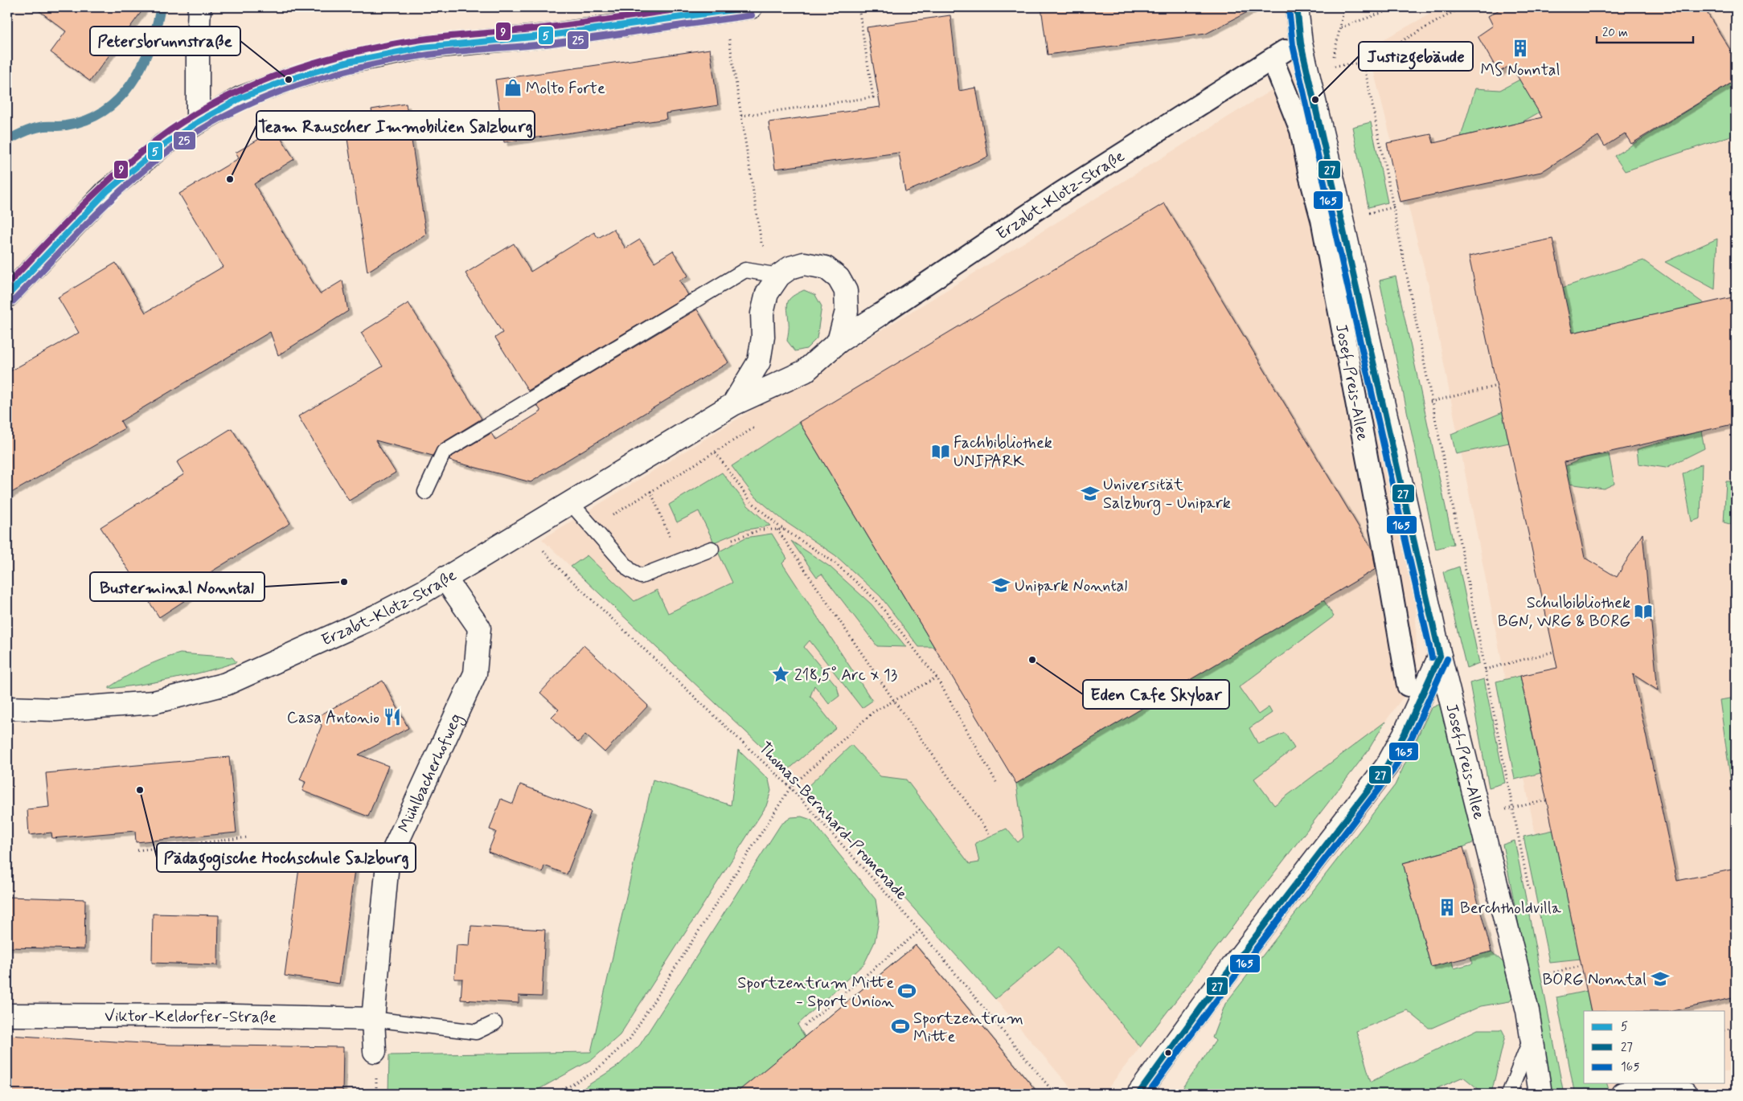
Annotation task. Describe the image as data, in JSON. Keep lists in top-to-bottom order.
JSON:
{
  "streets": {
    "street": [
      "Erzabt-Klotz-Straße",
      "Josef-Preis-Allee",
      "Mühlbacherhofweg",
      "Viktor-Keldorfer-Straße"
    ],
    "path": ["Thomas-Bernhard-Promenade"]
  },
  "crossings": [
    ["Erzabt-Klotz-Straße", "Josef-Preis-Allee"],
    ["Erzabt-Klotz-Straße", "Mühlbacherhofweg"],
    ["Erzabt-Klotz-Straße", "Thomas-Bernhard-Promenade"],
    ["Mühlbacherhofweg", "Viktor-Keldorfer-Straße"]
  ],
  "places": {
    "building": ["MS Nonntal", "Berchtholdvilla"],
    "other": [
      "Petersbrunnstraße",
      "Justizgebäude",
      "Team Rauscher Immobilien Salzburg",
      "Busterminal Nonntal",
      "Eden Cafe Skybar",
      "Pädagogische Hochschule Salzburg"
    ],
    "shop": ["Molto Forte"],
    "library": ["Fachbibliothek UNIPARK", "Schulbibliothek BGN, WRG & BORG"],
    "school or university": ["Universität Salzburg - Unipark", "Unipark Nonntal", "BORG Nonntal"],
    "place": ["218,5° Arc x 13"],
    "restaurant": ["Casa Antonio"],
    "sports": ["Sportzentrum Mitte - Sport Union", "Sportzentrum Mitte"]
  },
  "lines": [
    "transit line 5",
    "transit line 27",
    "transit line 9",
    "transit line 165",
    "transit line 25"
  ],
  "legend": ["5", "27", "165"],
  "scale_bar": "20 m"
}
